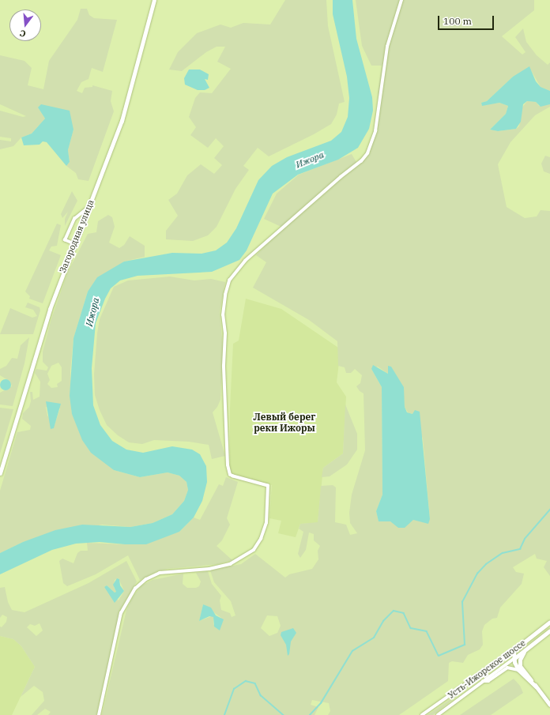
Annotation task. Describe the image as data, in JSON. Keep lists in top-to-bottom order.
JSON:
{
  "streets": {
    "main road": ["Загородная улица", "Усть-Ижорское шоссе"]
  },
  "districts": ["Левый берег реки Ижоры"],
  "water": ["Ижора"],
  "scale_bar": "100 m",
  "north": "bottom"
}
